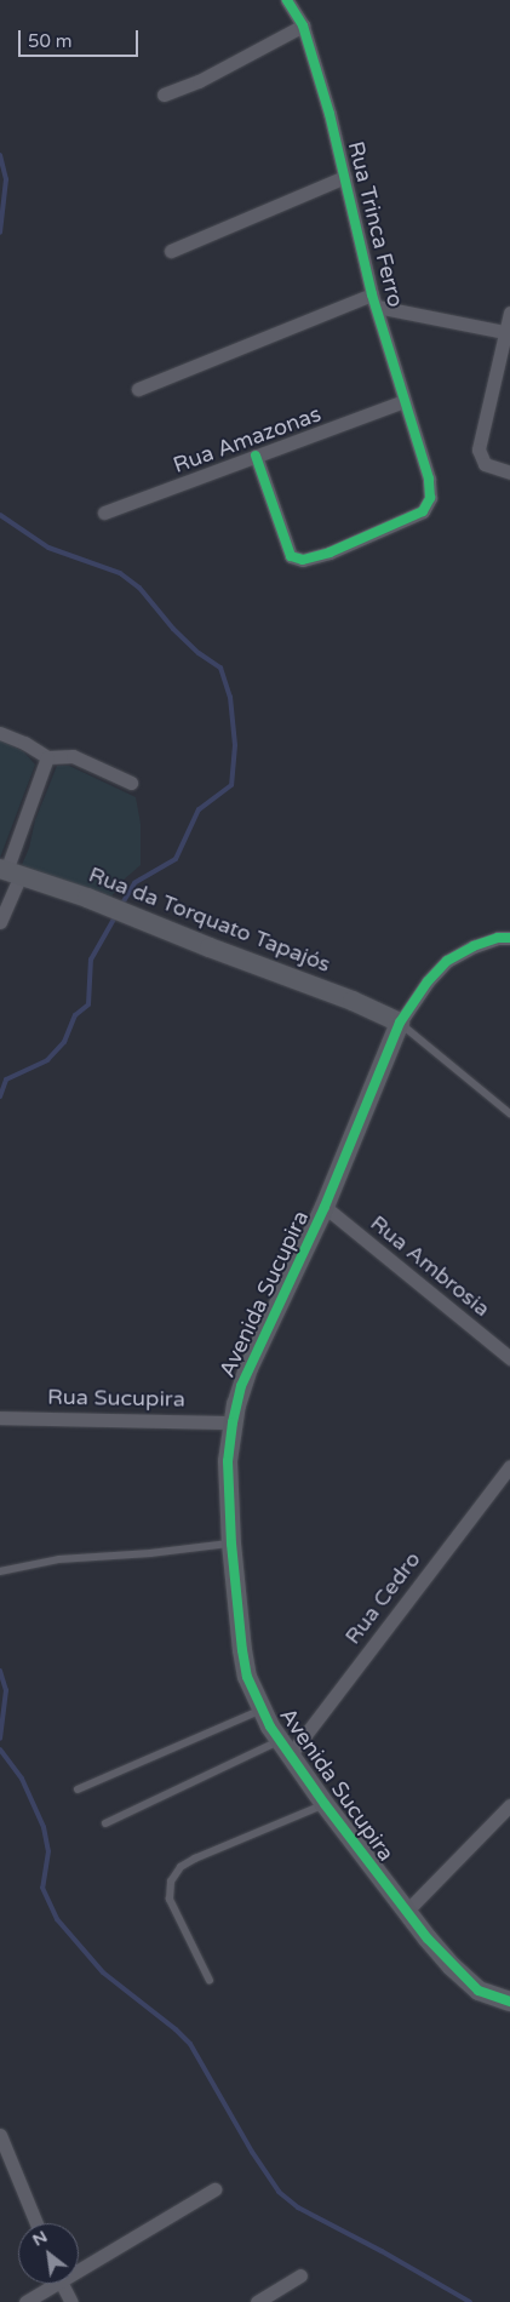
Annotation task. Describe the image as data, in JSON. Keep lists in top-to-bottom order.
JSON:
{
  "streets": {
    "street": [
      "Rua Trinca Ferro",
      "Rua Amazonas",
      "Rua da Torquato Tapajós",
      "Rua Ambrosia",
      "Avenida Sucupira",
      "Rua Sucupira",
      "Rua Cedro"
    ]
  },
  "crossings": [
    ["Rua Trinca Ferro", "Rua Amazonas"],
    ["Rua da Torquato Tapajós", "Avenida Sucupira"],
    ["Rua Ambrosia", "Avenida Sucupira"],
    ["Avenida Sucupira", "Rua Sucupira"],
    ["Avenida Sucupira", "Rua Cedro"]
  ],
  "scale_bar": "50 m",
  "north": "top left"
}
